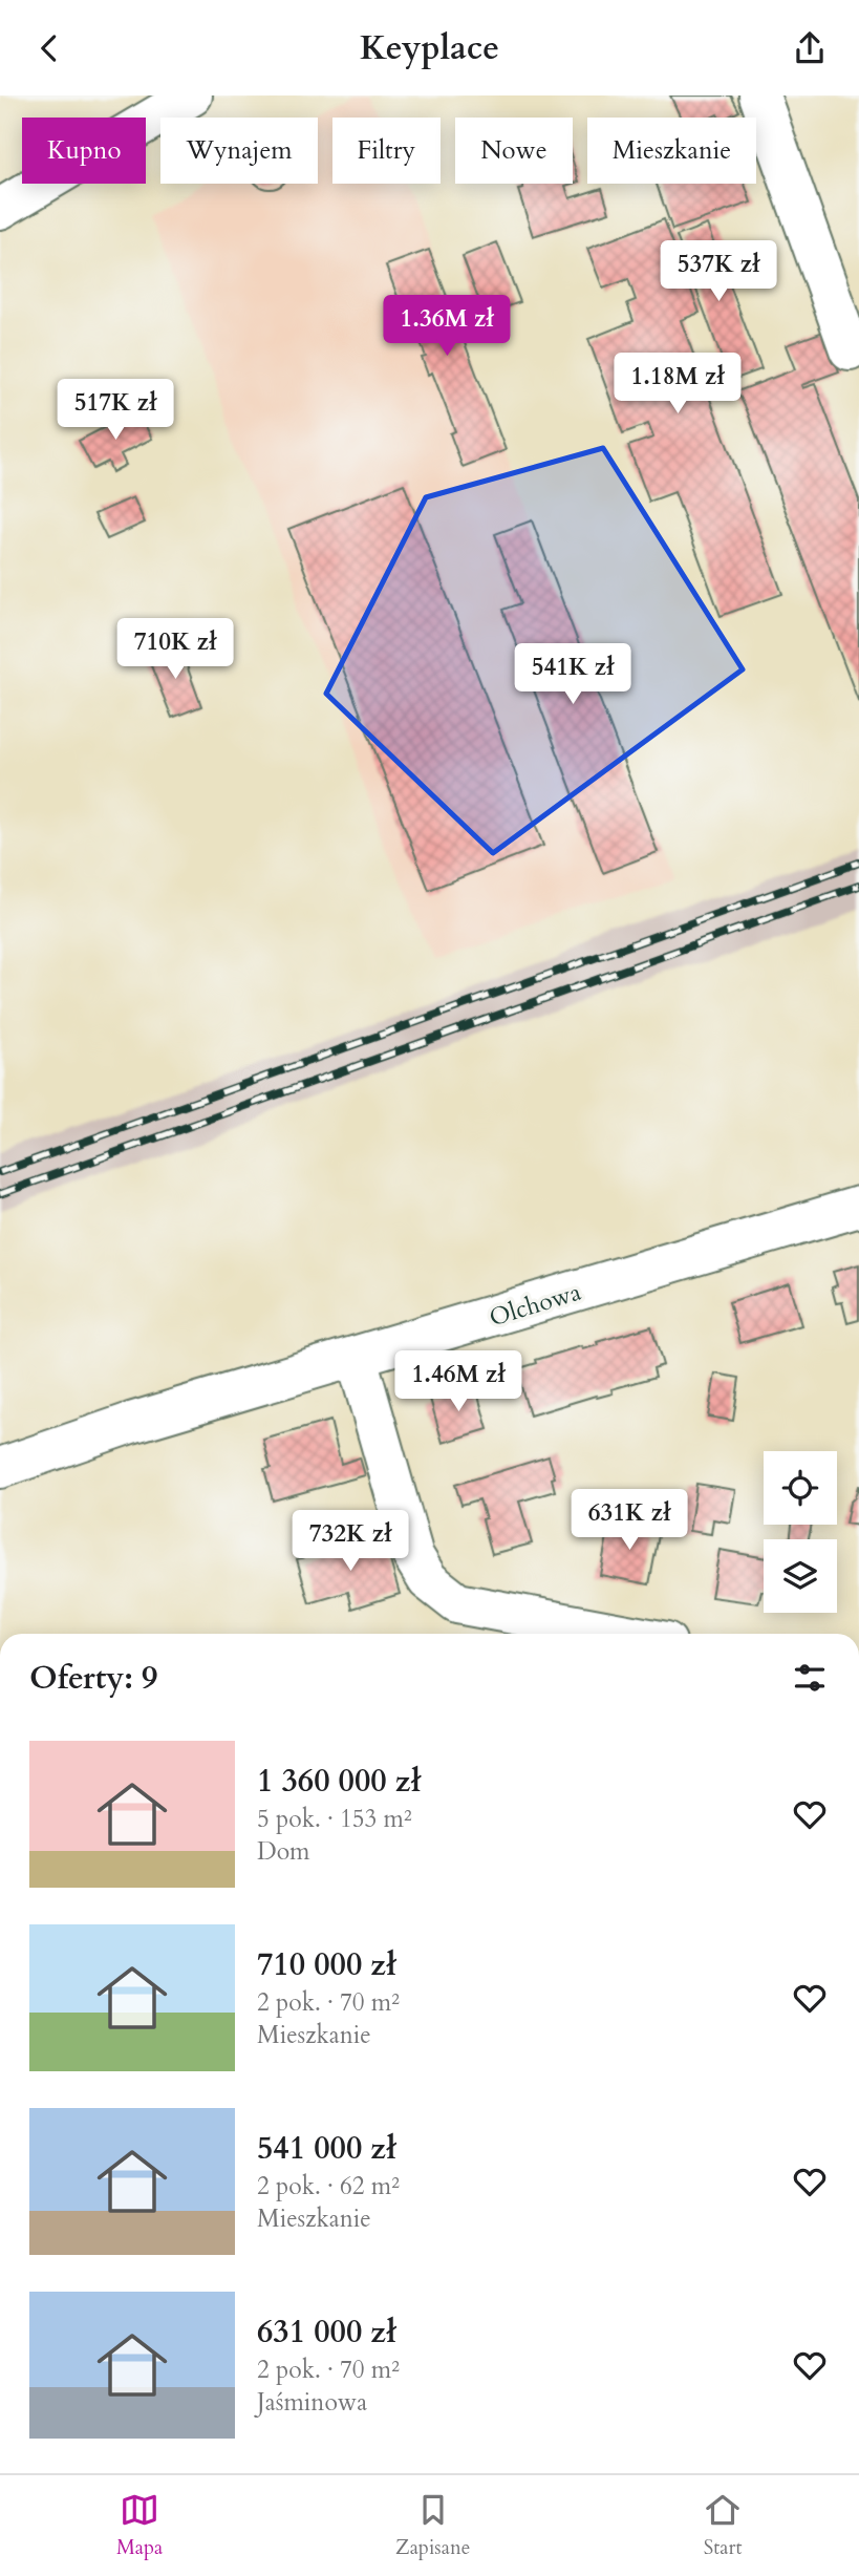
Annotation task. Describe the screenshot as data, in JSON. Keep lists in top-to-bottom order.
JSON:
{
  "streets": {
    "street": ["Olchowa"]
  },
  "page": {
    "header": "Keyplace",
    "chip": [
      "Kupno",
      "Wynajem",
      "Filtry",
      "Nowe",
      "Mieszkanie"
    ],
    "price": [
      "537K zł",
      "1.36M zł",
      "1.18M zł",
      "517K zł",
      "710K zł",
      "541K zł",
      "1.46M zł",
      "631K zł",
      "732K zł"
    ],
    "heading": "Oferty: 9",
    "list": [
      {
        "name": "1 360 000 zł",
        "note": "5 pok. · 153 m² · Dom"
      },
      {
        "name": "710 000 zł",
        "note": "2 pok. · 70 m² · Mieszkanie"
      },
      {
        "name": "541 000 zł",
        "note": "2 pok. · 62 m² · Mieszkanie"
      },
      {
        "name": "631 000 zł",
        "note": "2 pok. · 70 m² · Jaśminowa"
      }
    ],
    "tabs": ["Mapa", "Zapisane", "Start"]
  }
}
